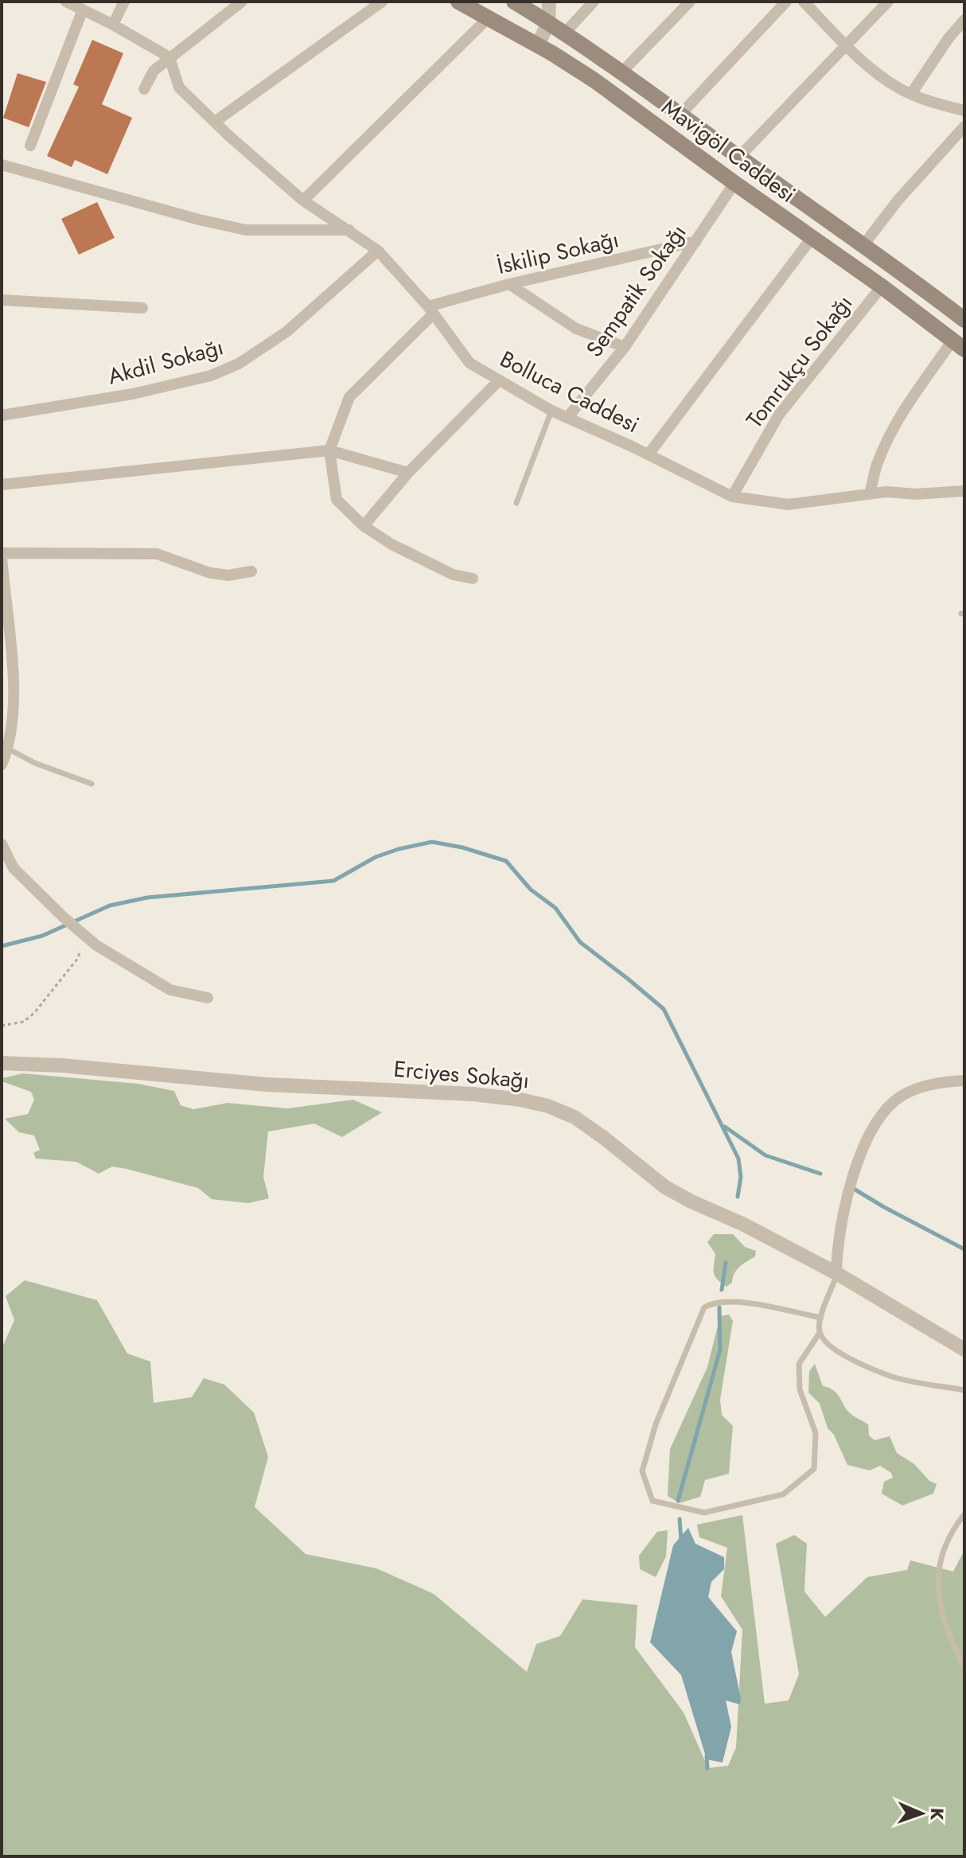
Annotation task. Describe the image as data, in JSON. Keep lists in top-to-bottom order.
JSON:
{
  "streets": {
    "main road": ["Mavigöl Caddesi"],
    "street": [
      "İskilip Sokağı",
      "Sempatik Sokağı",
      "Akdil Sokağı",
      "Tomrukçu Sokağı",
      "Bolluca Caddesi",
      "Erciyes Sokağı"
    ]
  },
  "crossings": [
    ["Mavigöl Caddesi", "Sempatik Sokağı"],
    ["Mavigöl Caddesi", "Tomrukçu Sokağı"],
    ["İskilip Sokağı", "Sempatik Sokağı"],
    ["İskilip Sokağı", "Bolluca Caddesi"],
    ["Sempatik Sokağı", "Bolluca Caddesi"],
    ["Akdil Sokağı", "Bolluca Caddesi"],
    ["Tomrukçu Sokağı", "Bolluca Caddesi"]
  ],
  "north": "right"
}
